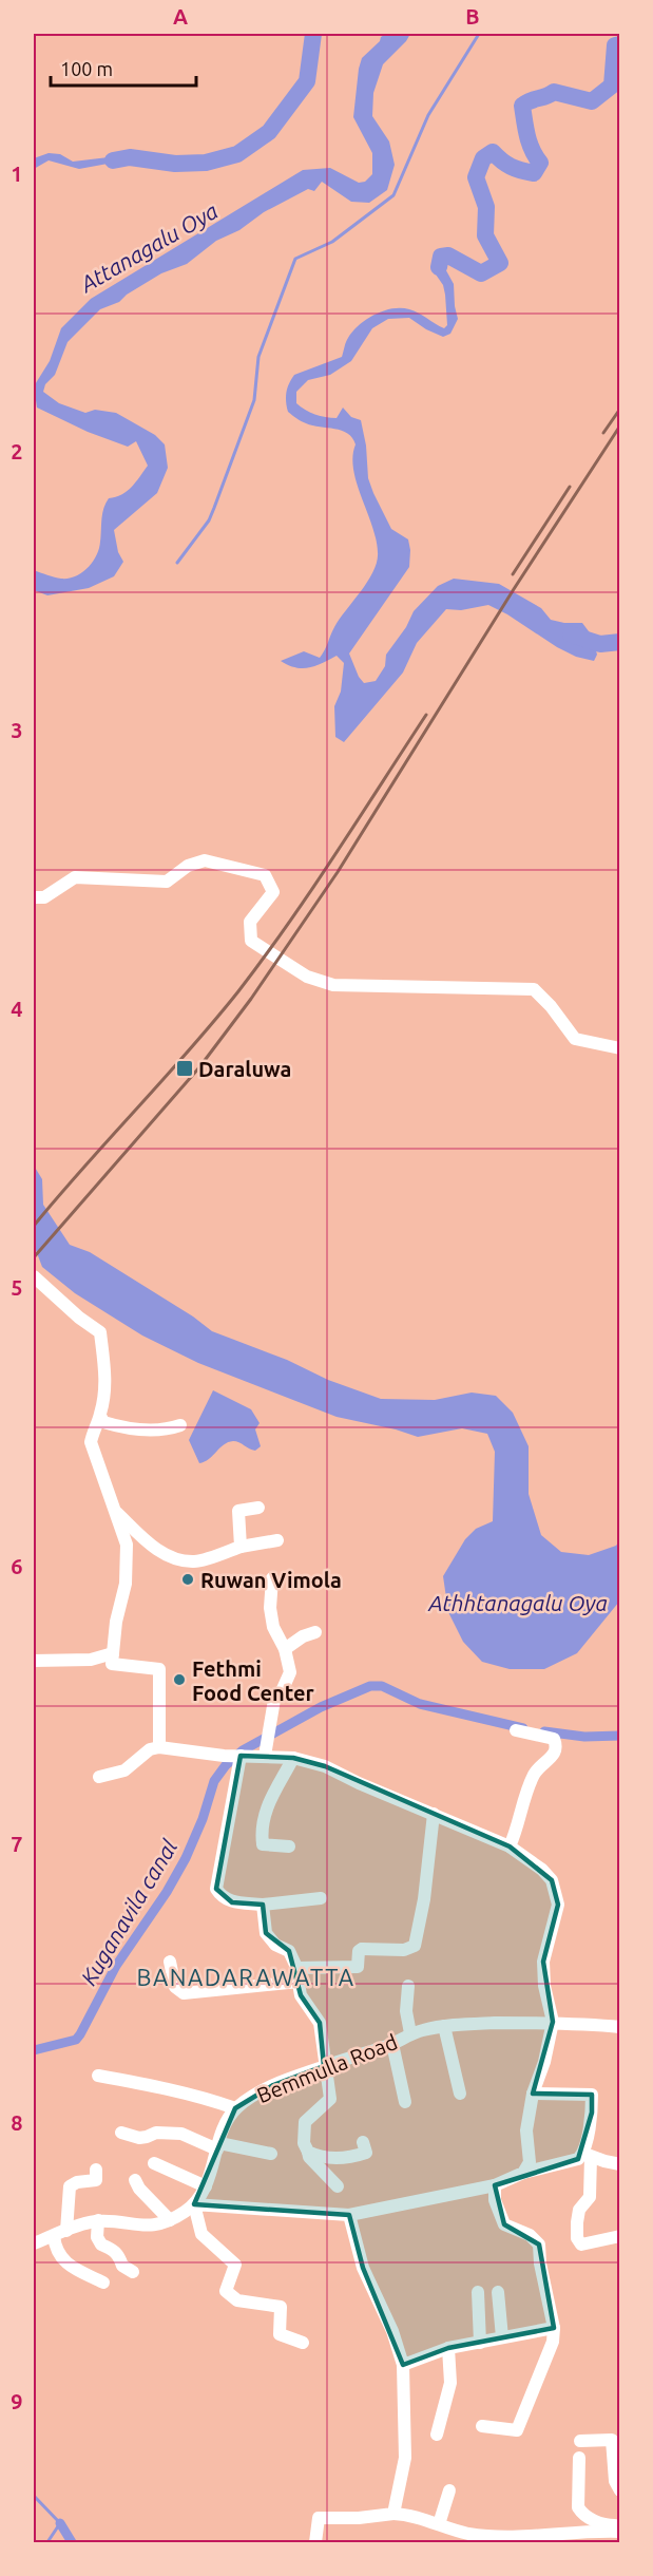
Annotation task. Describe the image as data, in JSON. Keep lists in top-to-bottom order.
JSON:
{
  "streets": {
    "street": ["Bemmulla Road"]
  },
  "districts": ["BANADARAWATTA"],
  "water": ["Attanagalu Oya", "Athhtanagalu Oya", "Kuganavila canal"],
  "places": {
    "transit": ["Daraluwa"],
    "other": ["Ruwan Vimola", "Fethmi Food Center"]
  },
  "scale_bar": "100 m",
  "grid": {
    "columns": ["A", "B"],
    "rows": [
      "1",
      "2",
      "3",
      "4",
      "5",
      "6",
      "7",
      "8",
      "9"
    ]
  }
}
